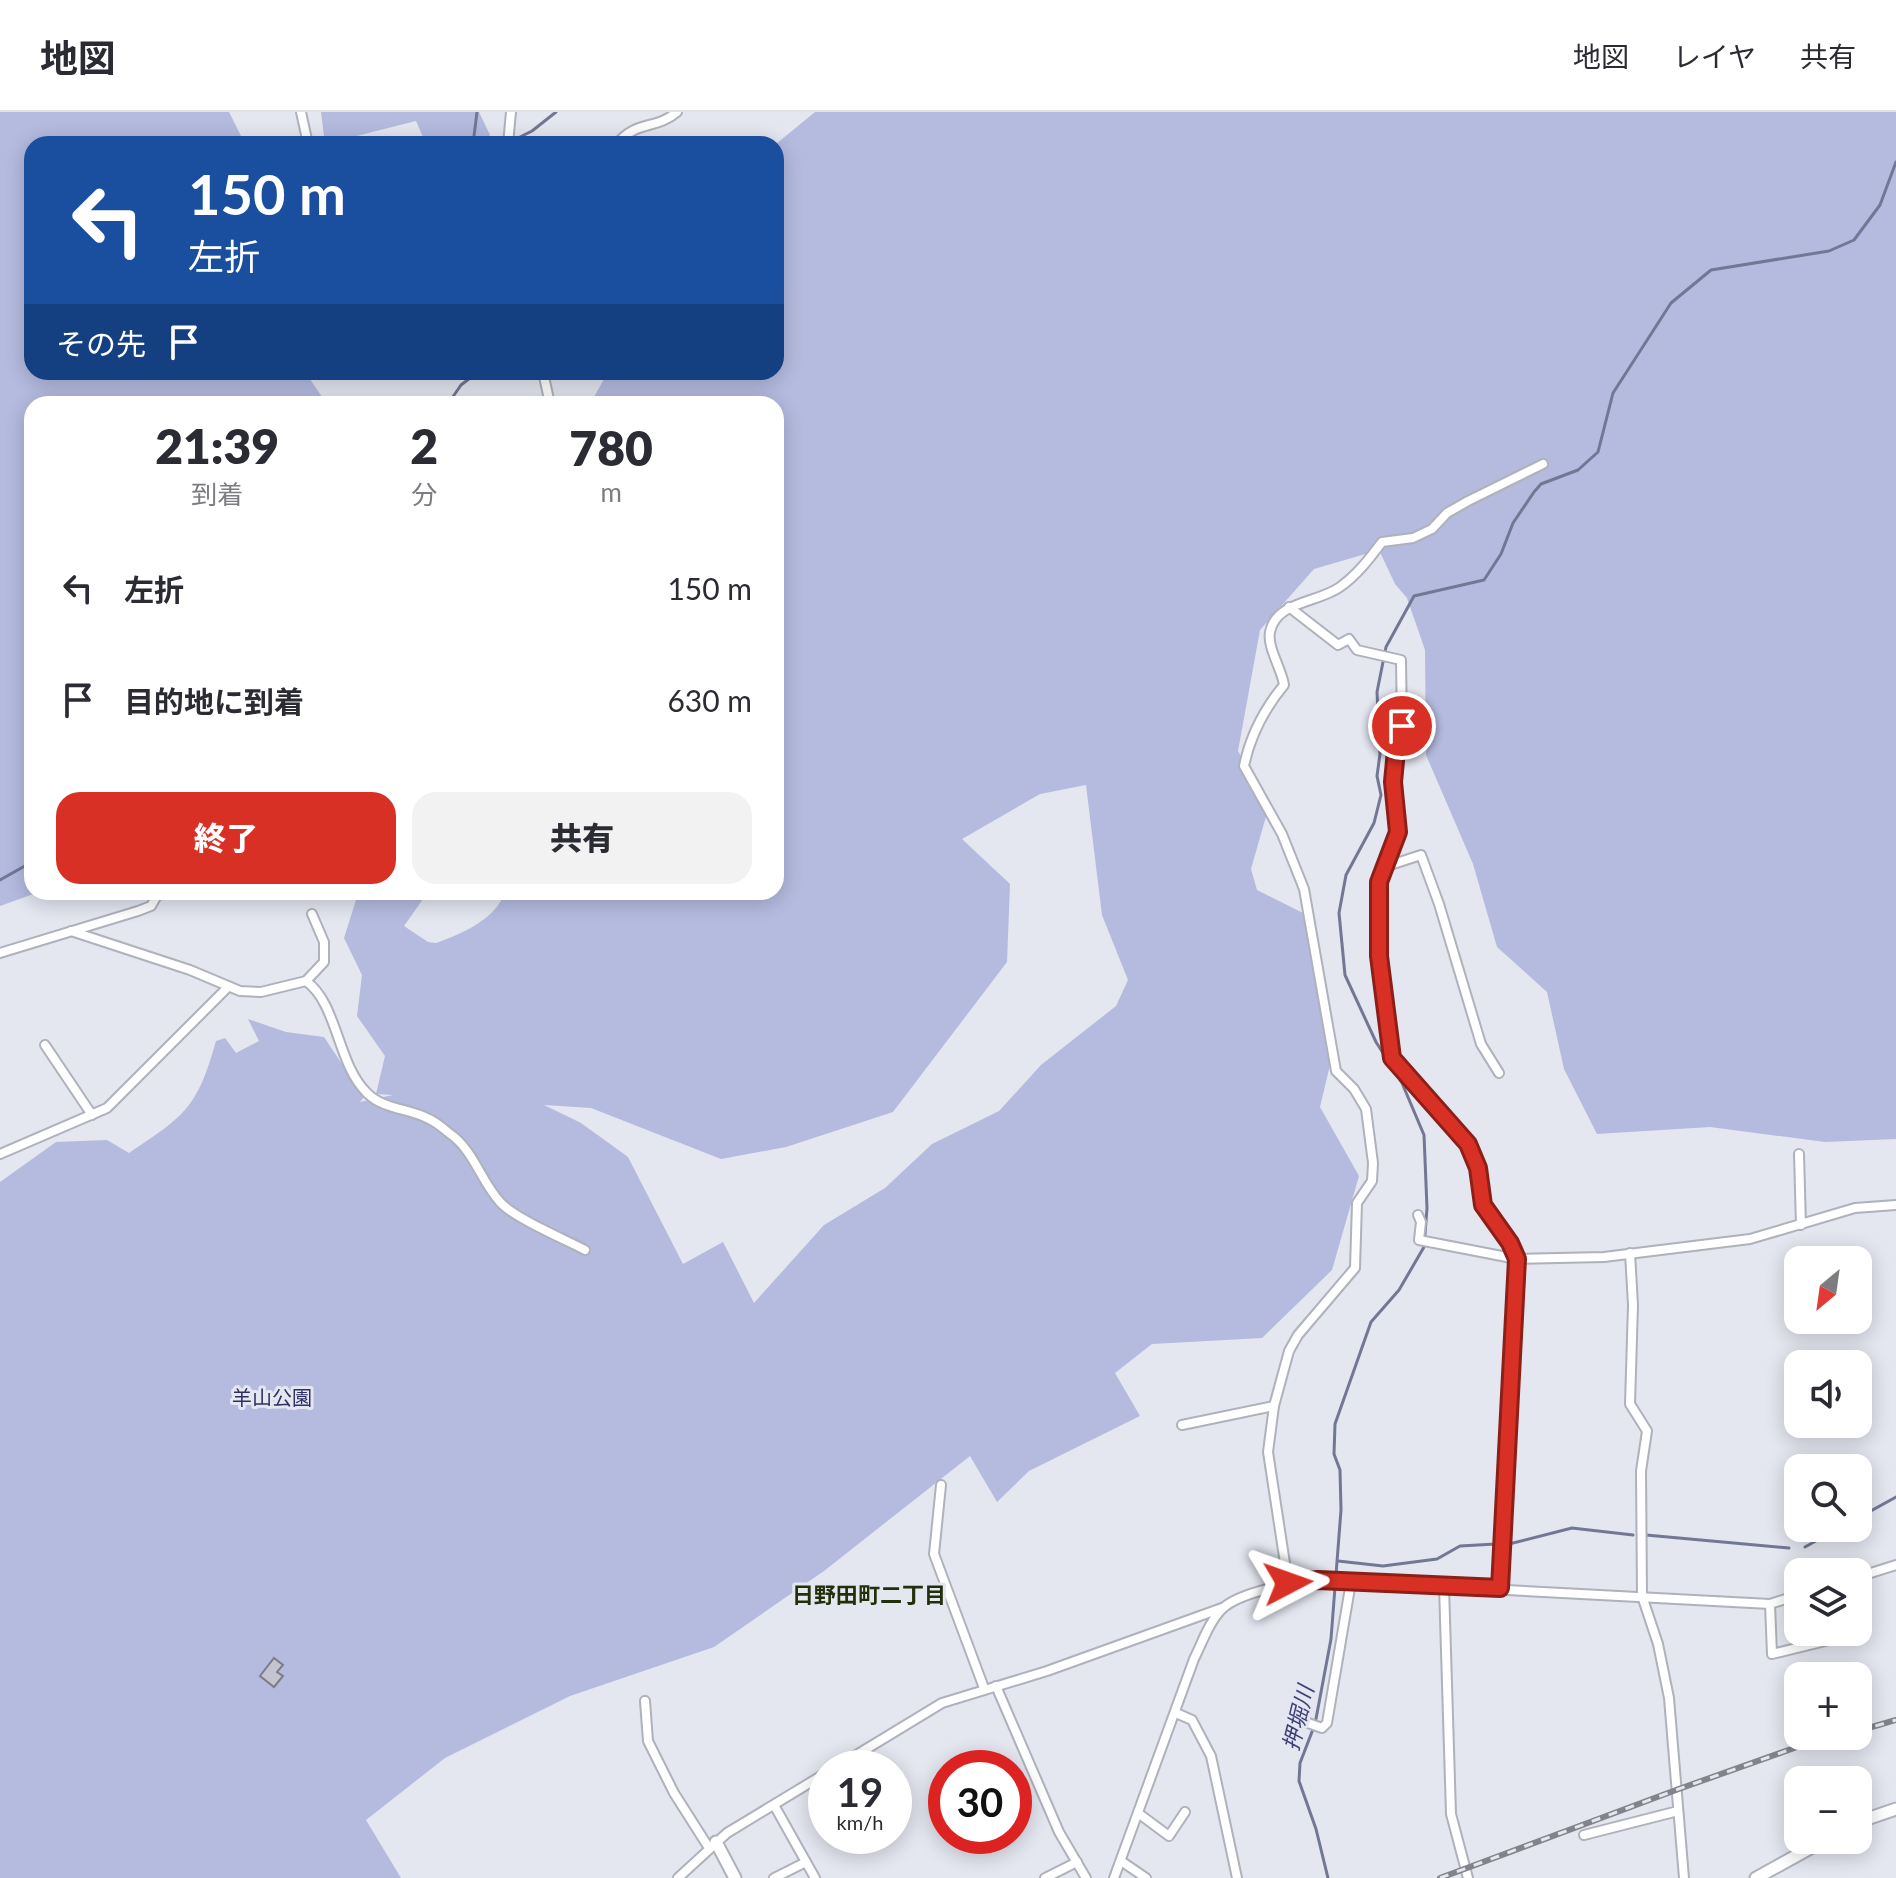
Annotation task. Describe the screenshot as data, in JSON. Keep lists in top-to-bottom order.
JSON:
{
  "districts": ["日野田町二丁目"],
  "water": ["押堀川"],
  "parks": ["羊山公園"],
  "north": "bottom left",
  "page": {
    "header": "地図",
    "nav": ["地図", "レイヤ", "共有"],
    "turn": ["150 m", "左折"],
    "then": "その先",
    "eta": [
      "21:39",
      "到着",
      "2",
      "分",
      "780",
      "m"
    ],
    "list": [
      {
        "name": "左折",
        "value": "150 m"
      },
      {
        "name": "目的地に到着",
        "value": "630 m"
      }
    ],
    "buttons": ["終了", "共有"],
    "map_buttons": ["+", "−"],
    "speed": "19 km/h",
    "limit": "30"
  }
}
